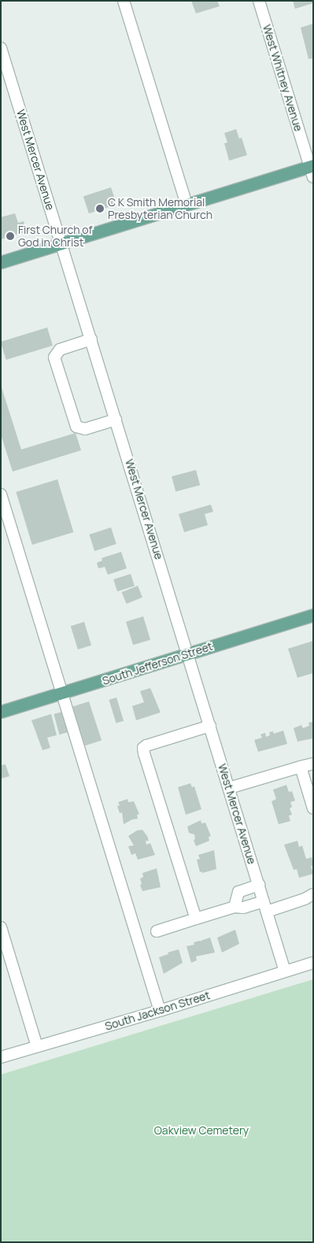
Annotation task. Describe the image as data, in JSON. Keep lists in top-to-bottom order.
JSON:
{
  "streets": {
    "main road": ["South Jefferson Street"],
    "street": ["West Whitney Avenue", "West Mercer Avenue", "South Jackson Street"]
  },
  "crossings": [
    ["West Mercer Avenue", "South Jefferson Street"],
    ["West Mercer Avenue", "South Jackson Street"]
  ],
  "parks": ["Oakview Cemetery"],
  "places": ["C K Smith Memorial Presbyterian Church", "First Church of God in Christ"]
}
